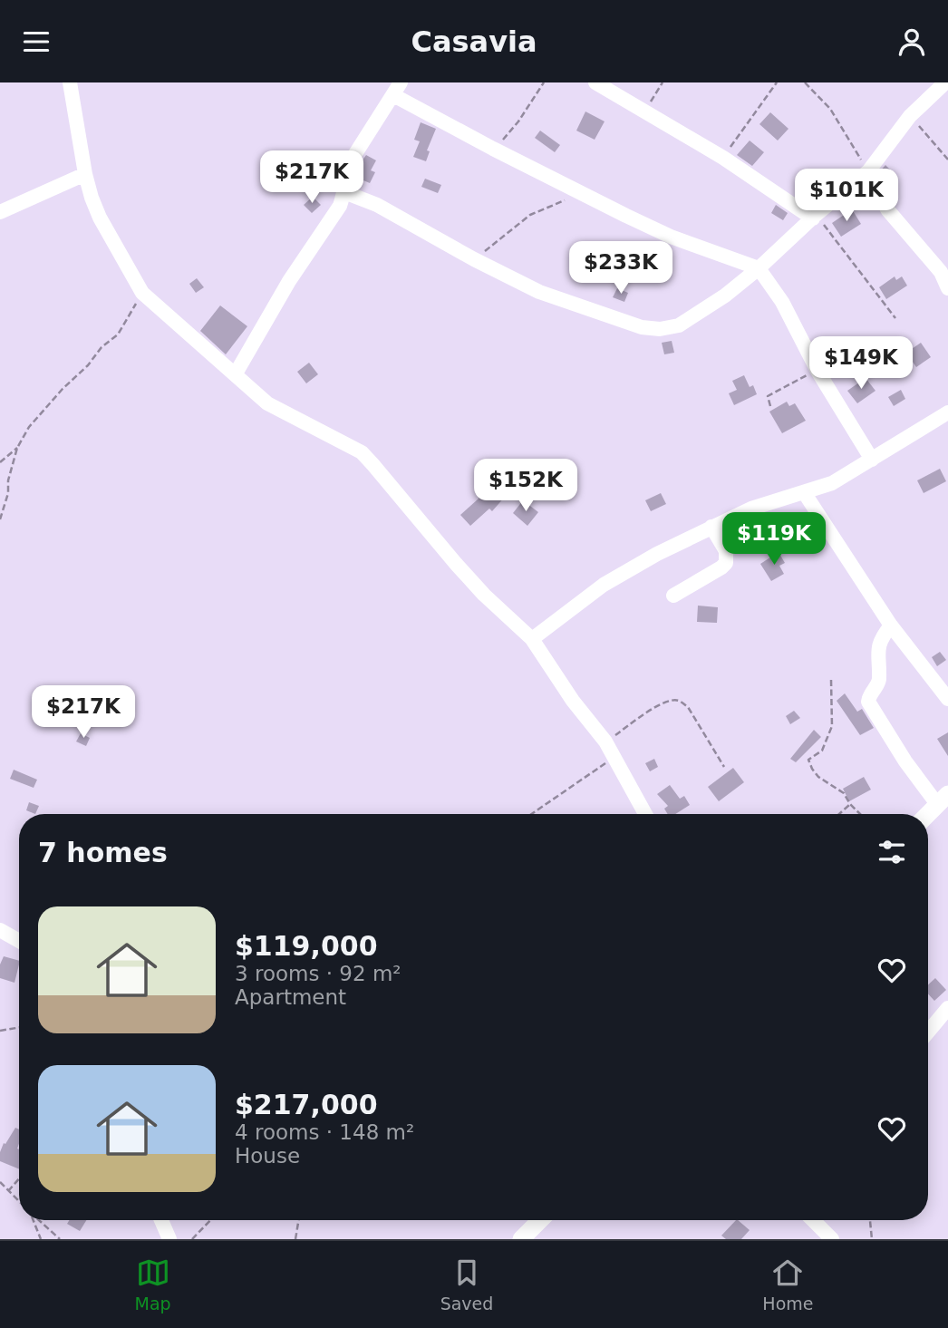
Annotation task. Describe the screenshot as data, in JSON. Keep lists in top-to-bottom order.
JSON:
{
  "page": {
    "header": "Casavia",
    "price": [
      "$217K",
      "$101K",
      "$233K",
      "$149K",
      "$152K",
      "$119K",
      "$217K"
    ],
    "heading": "7 homes",
    "list": [
      {
        "name": "$119,000",
        "note": "3 rooms · 92 m² · Apartment"
      },
      {
        "name": "$217,000",
        "note": "4 rooms · 148 m² · House"
      }
    ],
    "tabs": ["Map", "Saved", "Home"]
  }
}
